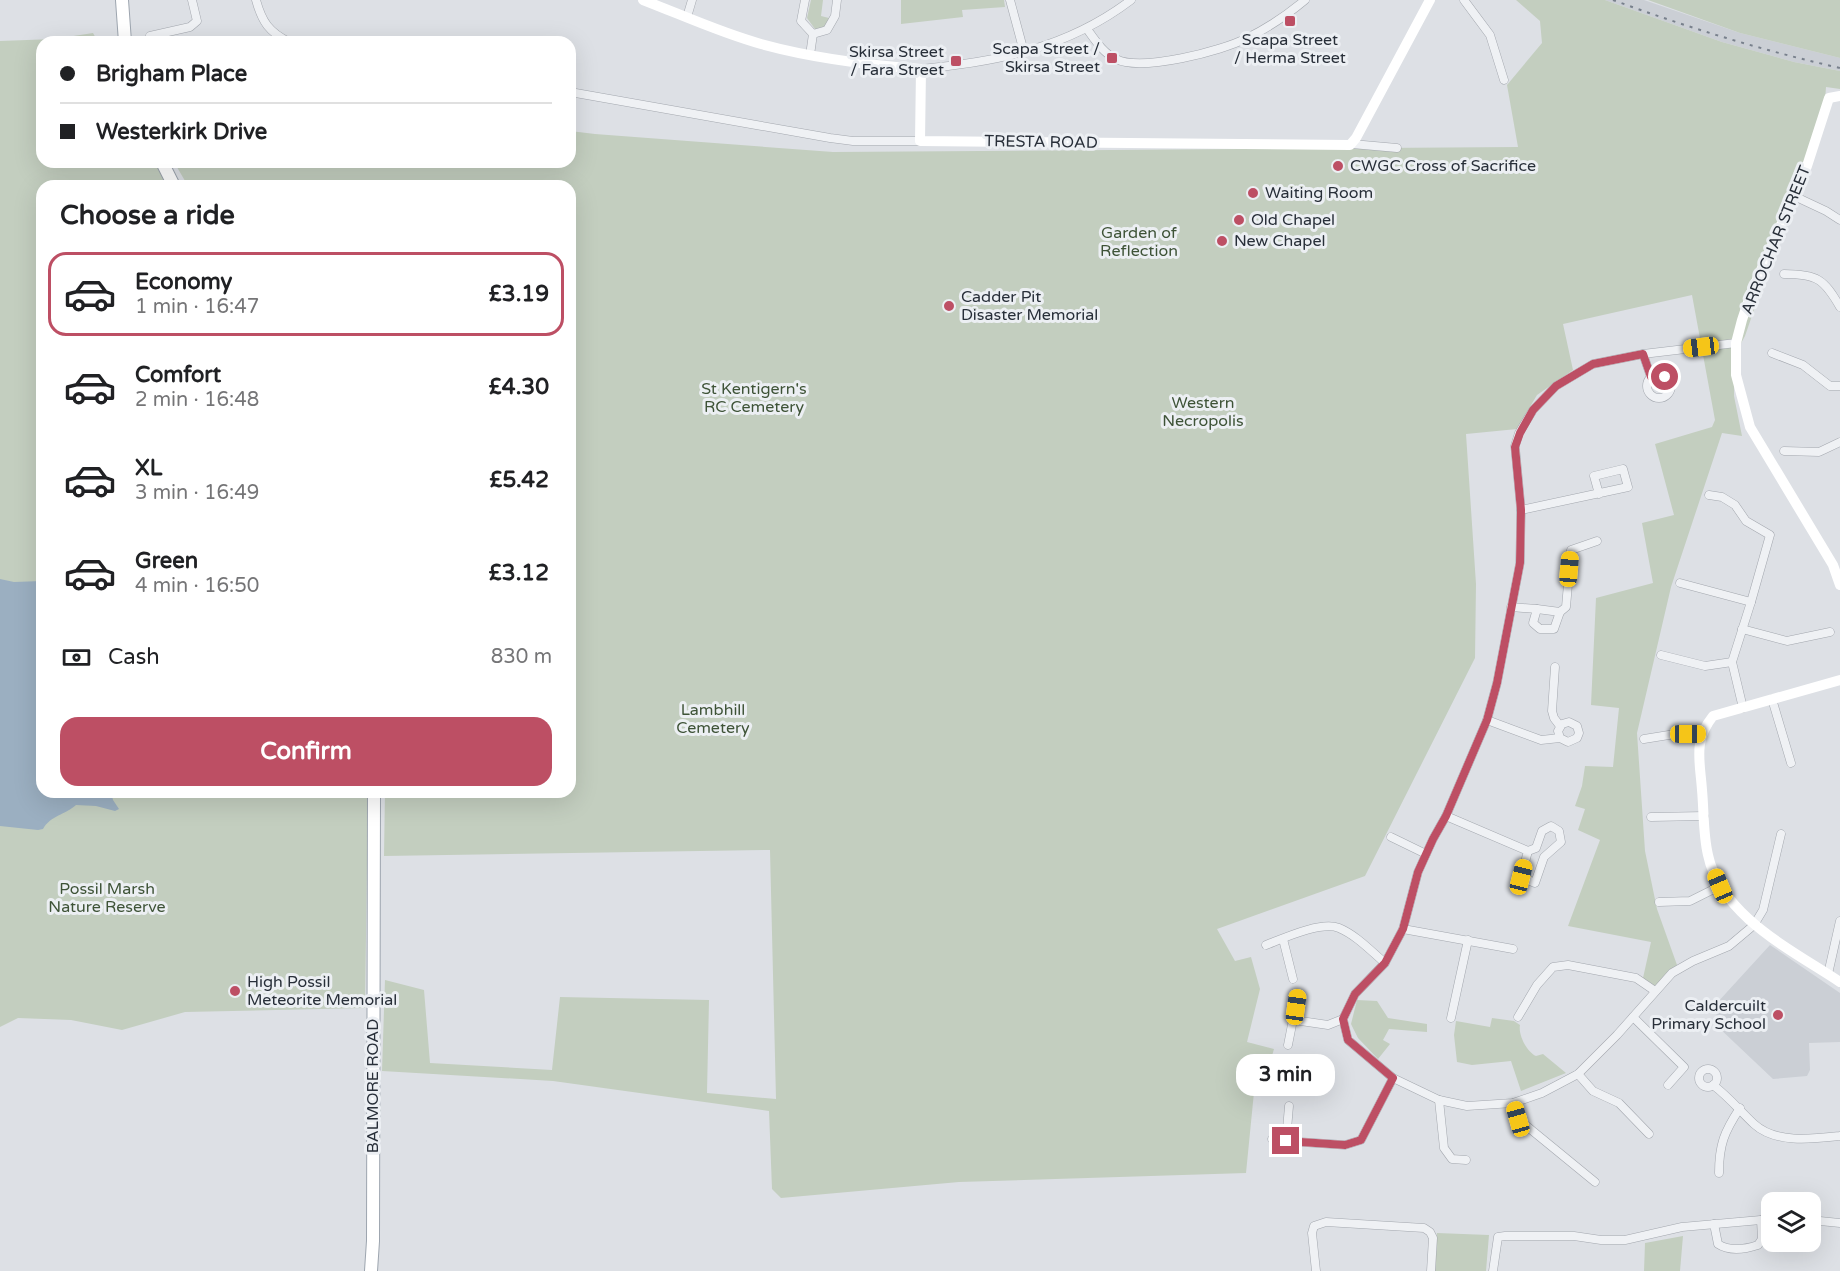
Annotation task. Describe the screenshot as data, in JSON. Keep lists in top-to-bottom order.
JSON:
{
  "streets": {
    "main road": ["BALMORE ROAD"],
    "street": ["TRESTA ROAD", "ARROCHAR STREET"]
  },
  "parks": [
    "Garden of Reflection",
    "St Kentigern's RC Cemetery",
    "Western Necropolis",
    "Lambhill Cemetery",
    "Possil Marsh Nature Reserve"
  ],
  "places": {
    "transit": ["Scapa Street / Herma Street", "Scapa Street / Skirsa Street", "Skirsa Street / Fara Street"],
    "other": [
      "CWGC Cross of Sacrifice",
      "Waiting Room",
      "Old Chapel",
      "New Chapel",
      "Cadder Pit Disaster Memorial",
      "High Possil Meteorite Memorial",
      "Caldercuilt Primary School"
    ]
  },
  "page": {
    "banner": ["Brigham Place", "Westerkirk Drive"],
    "heading": "Choose a ride",
    "list": [
      {
        "name": "Economy",
        "note": "1 min · 16:47",
        "value": "£3.19"
      },
      {
        "name": "Comfort",
        "note": "2 min · 16:48",
        "value": "£4.30"
      },
      {
        "name": "XL",
        "note": "3 min · 16:49",
        "value": "£5.42"
      },
      {
        "name": "Green",
        "note": "4 min · 16:50",
        "value": "£3.12"
      }
    ],
    "pay": ["Cash", "830 m"],
    "buttons": "Confirm",
    "bubble": "3 min"
  }
}
